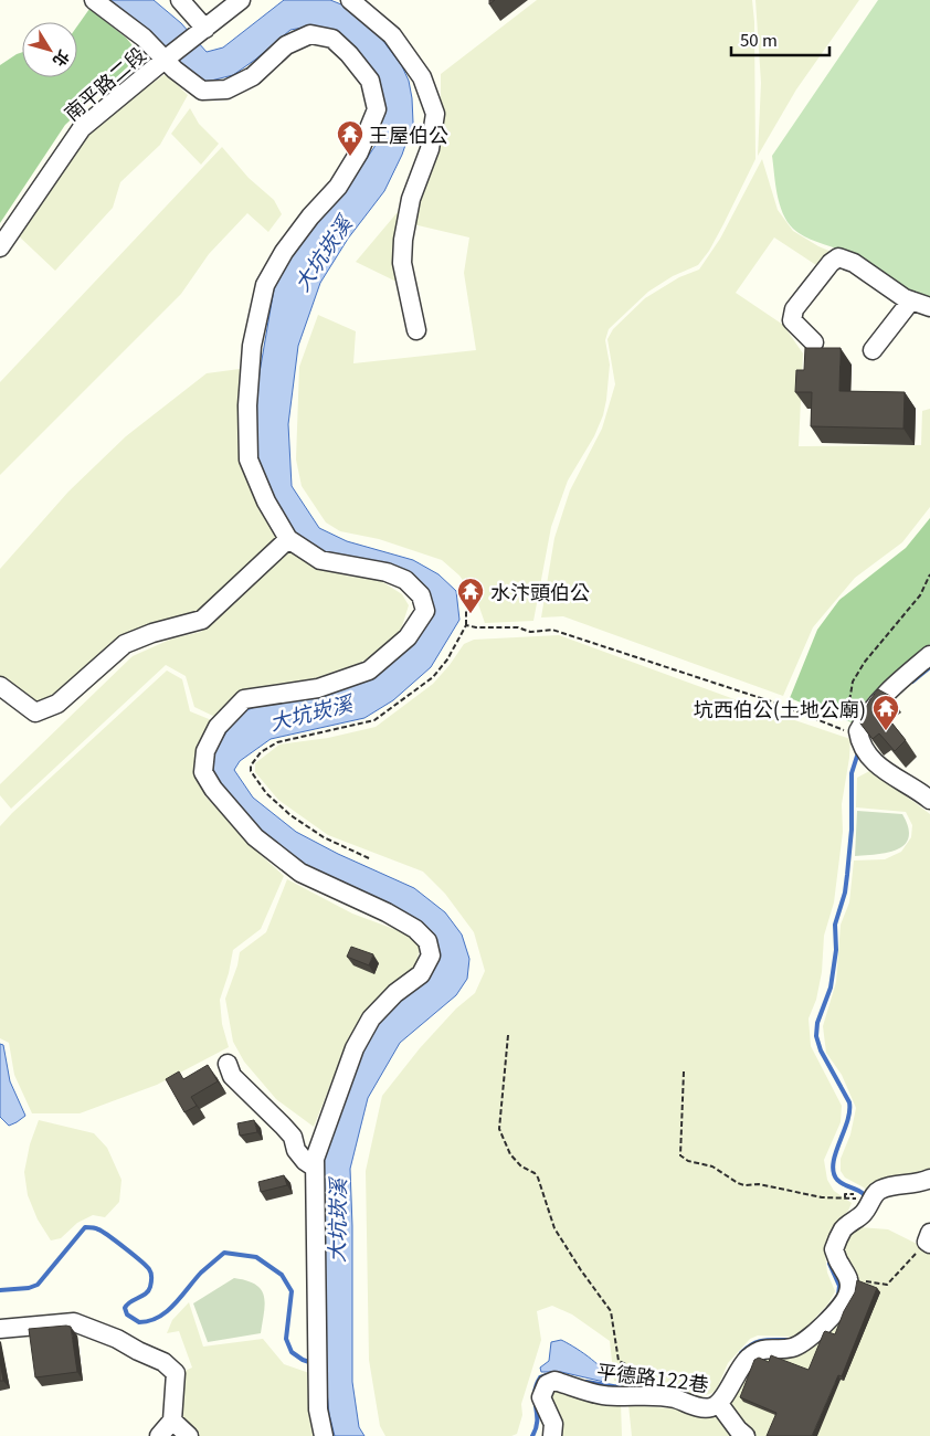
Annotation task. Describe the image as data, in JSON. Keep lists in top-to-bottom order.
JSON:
{
  "streets": {
    "street": ["南平路二段", "平德路122巷"]
  },
  "water": ["大坑崁溪"],
  "places": {
    "temple": ["王屋伯公", "水汴頭伯公", "坑西伯公(土地公廟)"]
  },
  "scale_bar": "50 m",
  "north": "bottom right"
}
